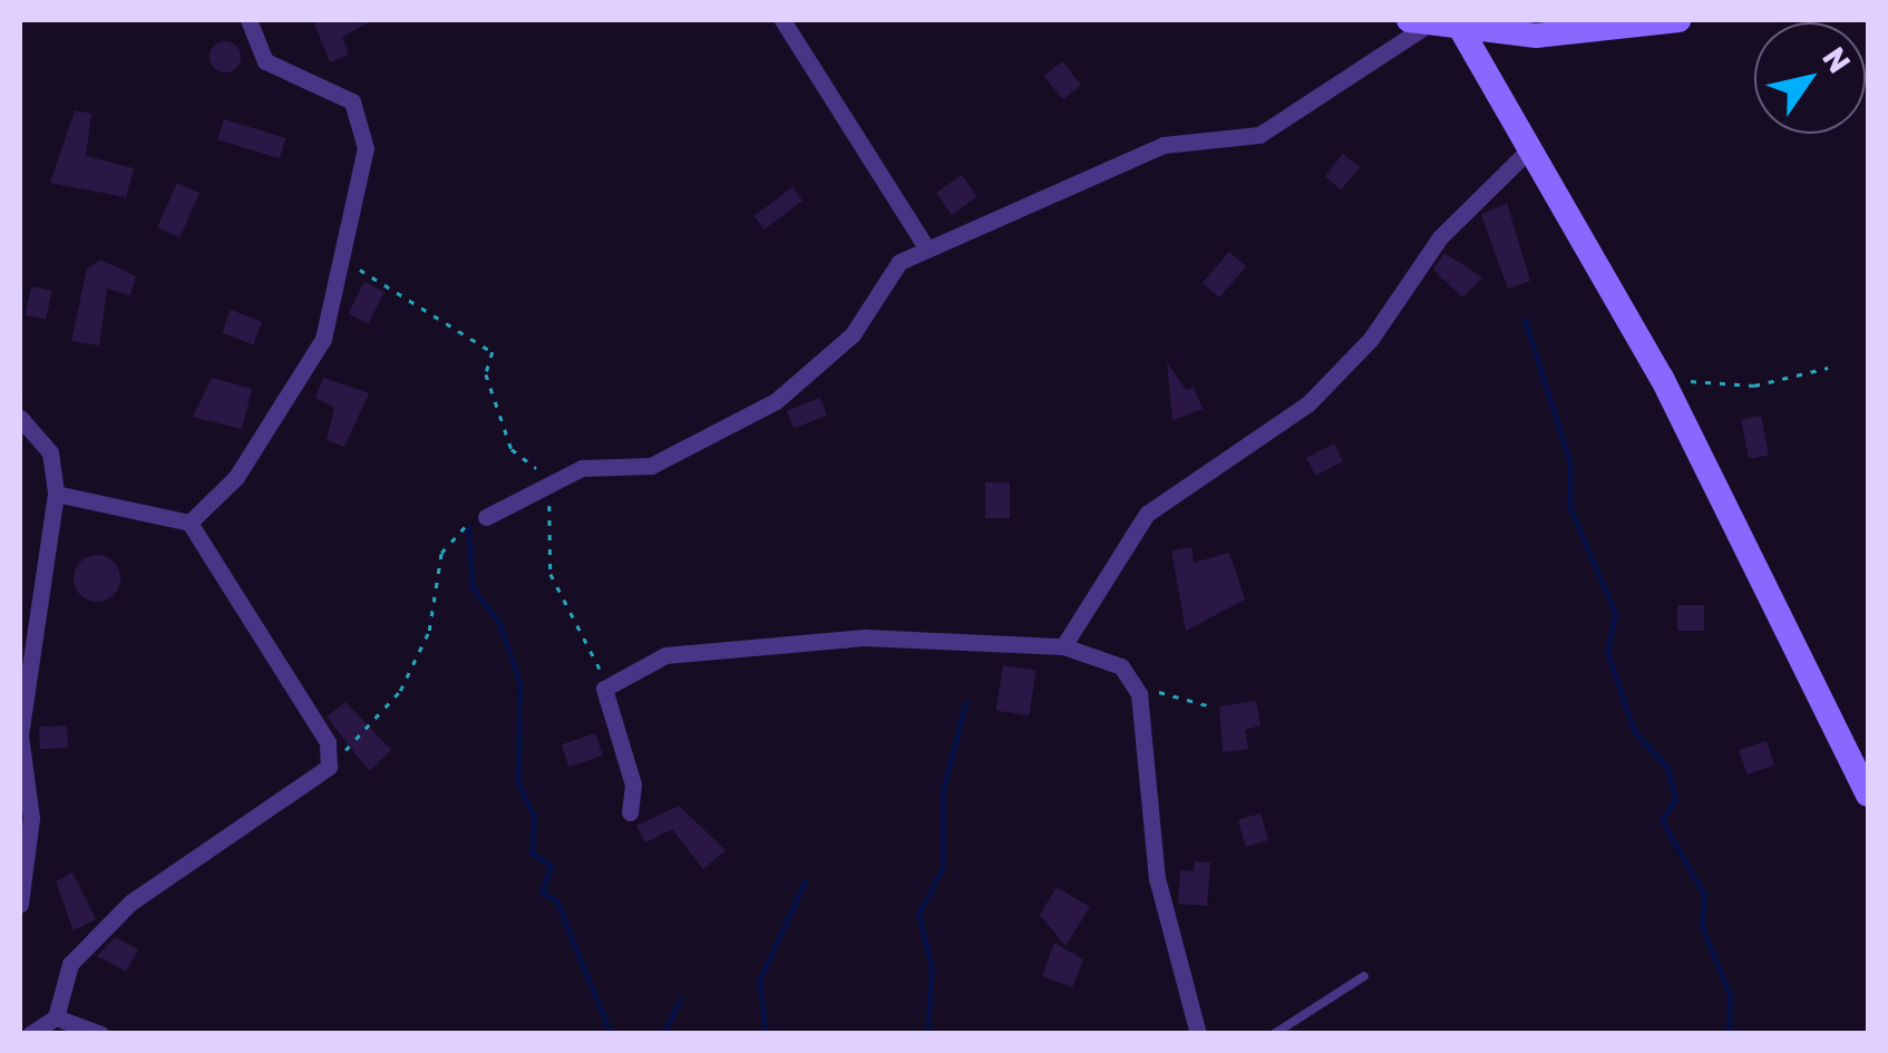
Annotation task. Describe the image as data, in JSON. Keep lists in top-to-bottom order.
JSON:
{
  "north": "top right"
}
